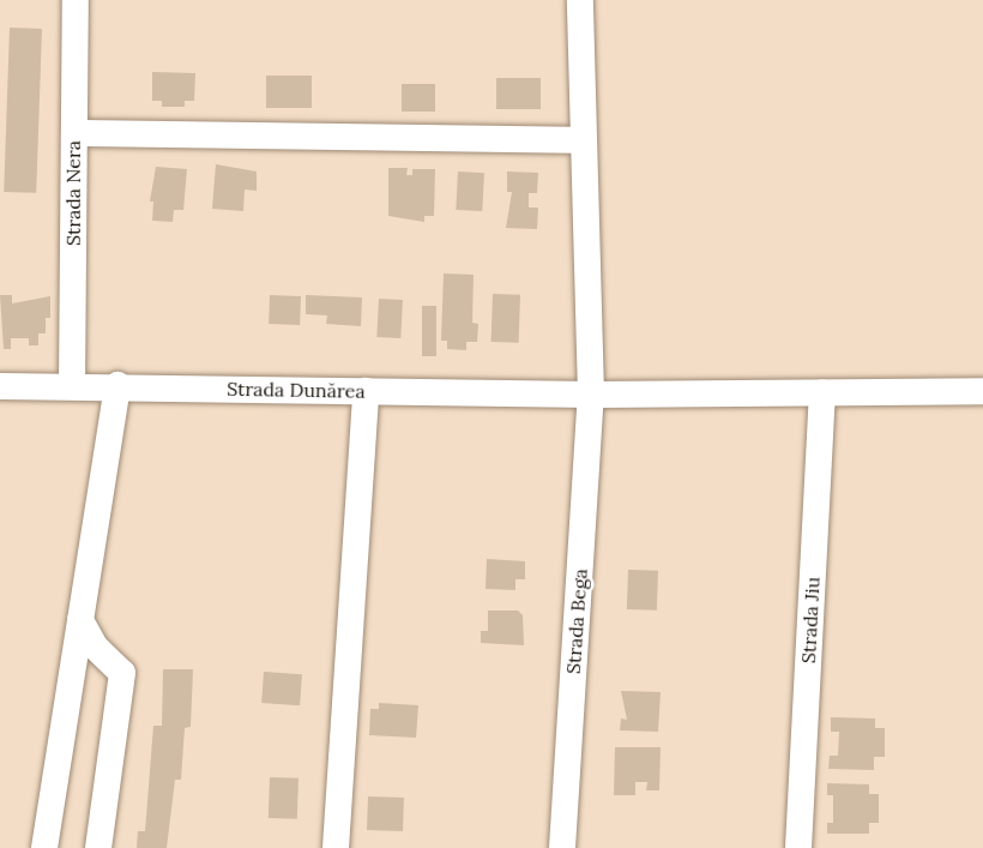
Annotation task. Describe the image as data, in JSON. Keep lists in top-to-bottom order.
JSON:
{
  "streets": {
    "street": [
      "Strada Nera",
      "Strada Dunărea",
      "Strada Jiu",
      "Strada Bega"
    ]
  },
  "crossings": [
    ["Strada Nera", "Strada Dunărea"],
    ["Strada Dunărea", "Strada Jiu"],
    ["Strada Dunărea", "Strada Bega"]
  ]
}
